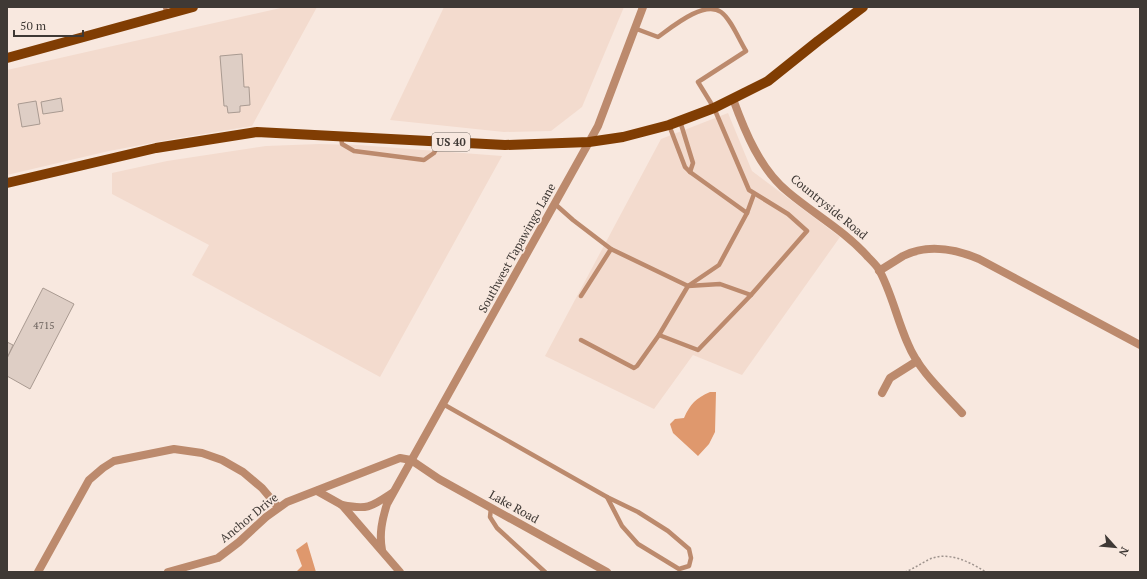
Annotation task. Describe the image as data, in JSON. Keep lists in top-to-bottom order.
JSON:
{
  "streets": {
    "main road": ["US 40"],
    "street": [
      "Countryside Road",
      "Southwest Tapawingo Lane",
      "Lake Road",
      "Anchor Drive"
    ]
  },
  "crossings": [
    ["US 40", "Countryside Road"],
    ["US 40", "Southwest Tapawingo Lane"],
    ["Southwest Tapawingo Lane", "Lake Road"],
    ["Southwest Tapawingo Lane", "Anchor Drive"],
    ["Lake Road", "Anchor Drive"]
  ],
  "house_numbers": ["4715"],
  "scale_bar": "50 m",
  "north": "bottom right"
}
